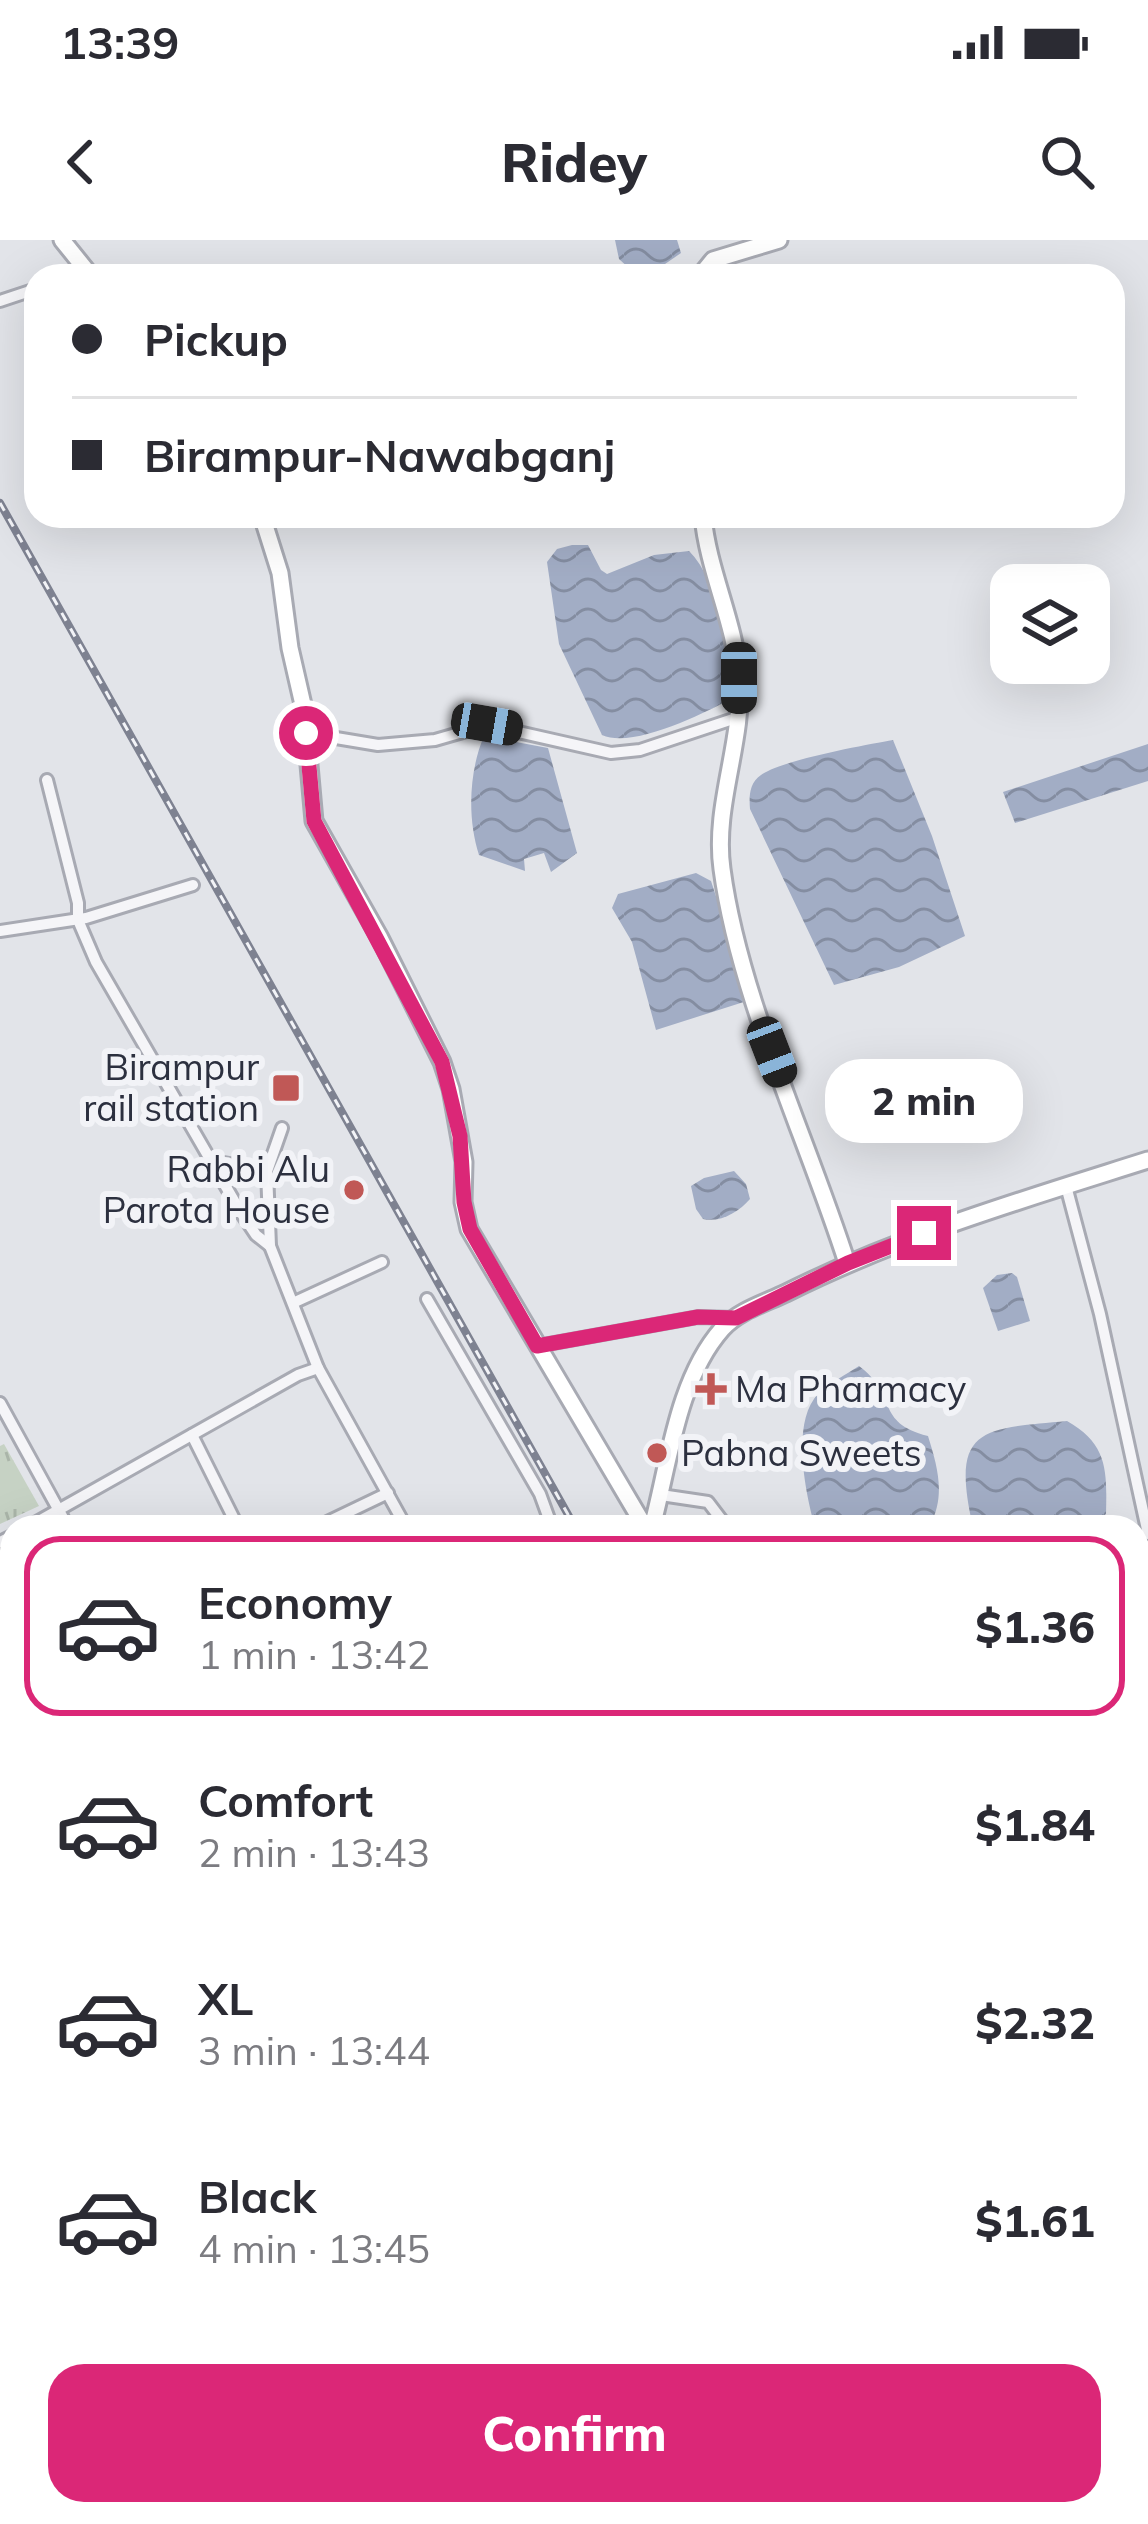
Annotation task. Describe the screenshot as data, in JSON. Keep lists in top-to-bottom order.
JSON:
{
  "places": {
    "transit": ["Birampur rail station"],
    "other": ["Rabbi Alu Parota House", "Pabna Sweets"],
    "health": ["Ma Pharmacy"]
  },
  "page": {
    "status": "13:39",
    "header": "Ridey",
    "banner": ["Pickup", "Birampur-Nawabganj"],
    "bubble": "2 min",
    "list": [
      {
        "name": "Economy",
        "note": "1 min · 13:42",
        "value": "$1.36"
      },
      {
        "name": "Comfort",
        "note": "2 min · 13:43",
        "value": "$1.84"
      },
      {
        "name": "XL",
        "note": "3 min · 13:44",
        "value": "$2.32"
      },
      {
        "name": "Black",
        "note": "4 min · 13:45",
        "value": "$1.61"
      }
    ],
    "buttons": "Confirm"
  }
}
